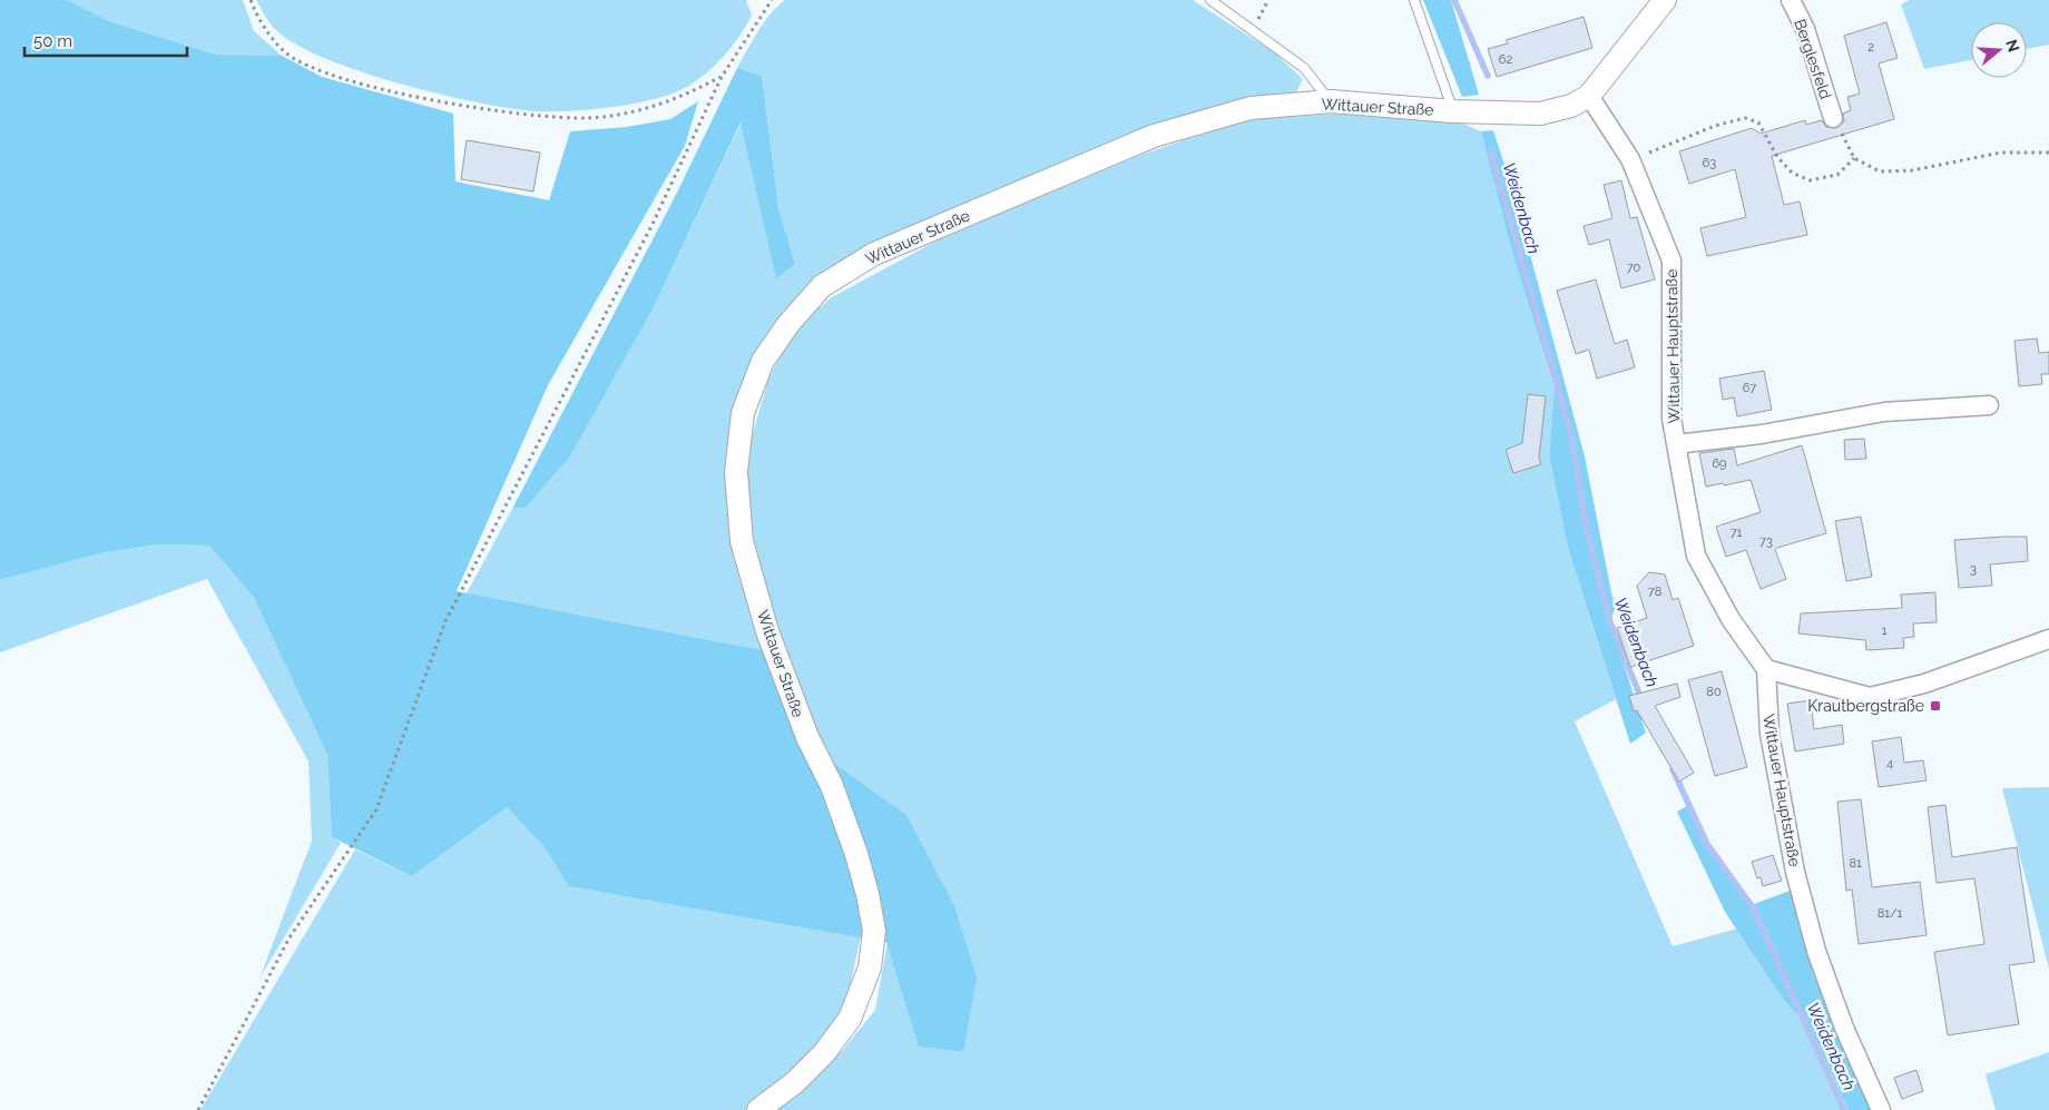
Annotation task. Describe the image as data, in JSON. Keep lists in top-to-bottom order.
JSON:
{
  "streets": {
    "street": ["Berglesfeld", "Wittauer Straße", "Wittauer Hauptstraße"]
  },
  "crossings": [
    ["Wittauer Straße", "Wittauer Hauptstraße"]
  ],
  "water": ["Weidenbach"],
  "places": {
    "transit": ["Krautbergstraße"]
  },
  "house_numbers": [
    "2",
    "62",
    "63",
    "70",
    "67",
    "69",
    "71",
    "73",
    "3",
    "78",
    "1",
    "80",
    "4",
    "81",
    "81/1"
  ],
  "scale_bar": "50 m",
  "north": "right"
}
